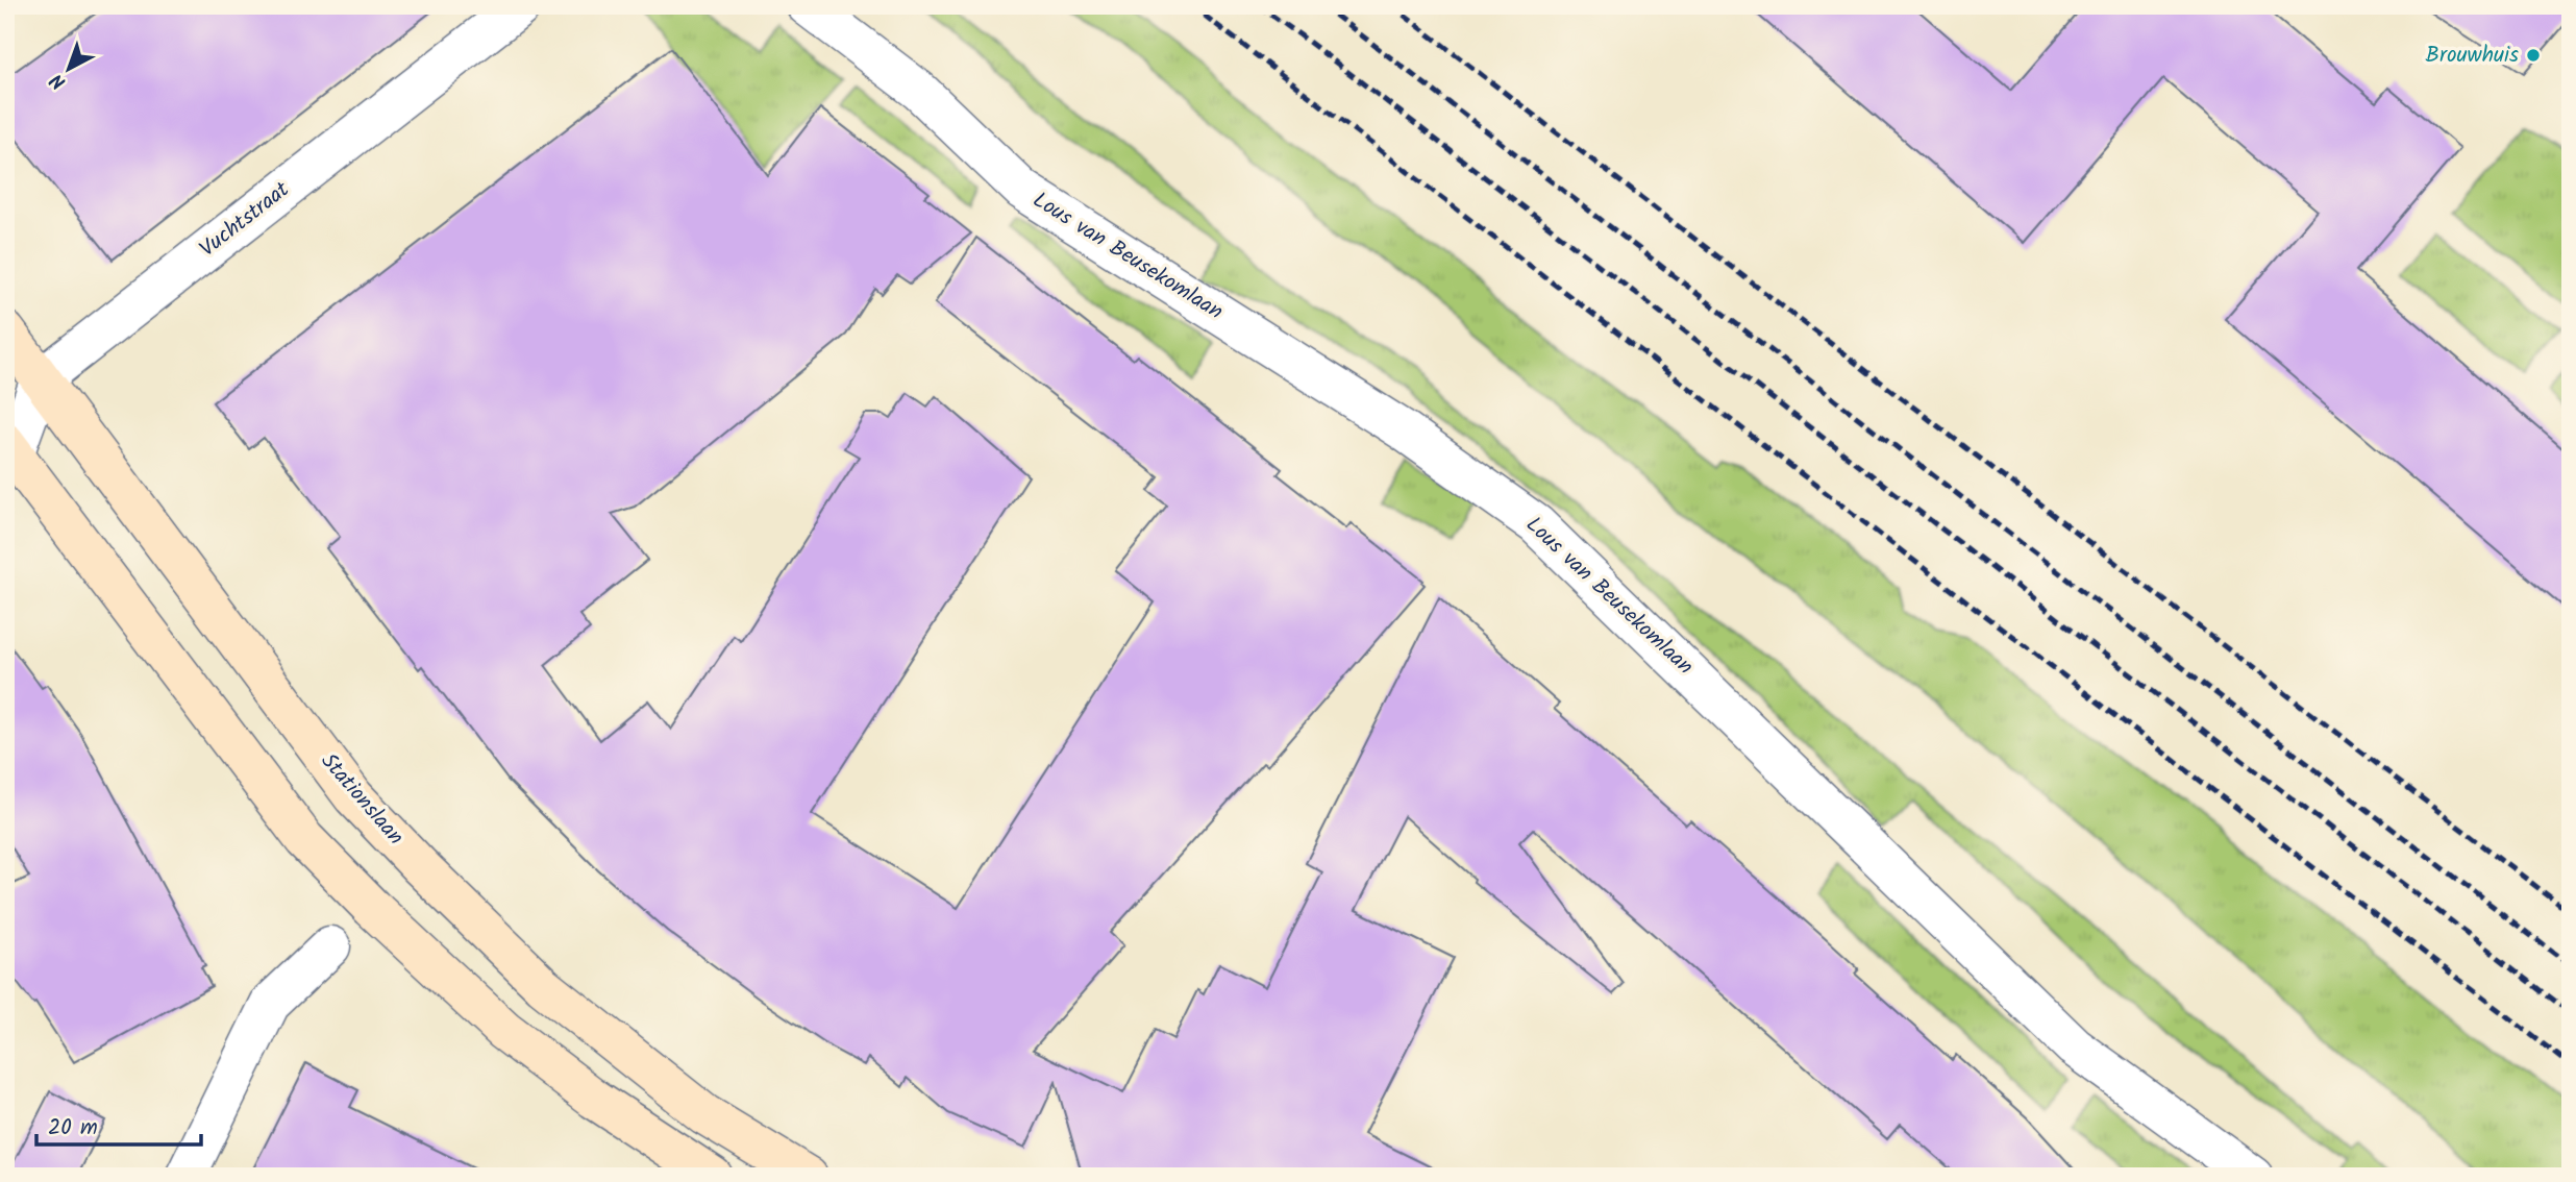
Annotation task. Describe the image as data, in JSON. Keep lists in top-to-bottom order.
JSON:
{
  "streets": {
    "main road": ["Stationslaan"],
    "street": ["Vuchtstraat", "Lous van Beusekomlaan"]
  },
  "crossings": [
    ["Vuchtstraat", "Stationslaan"]
  ],
  "places": ["Brouwhuis"],
  "scale_bar": "20 m",
  "north": "bottom left"
}
